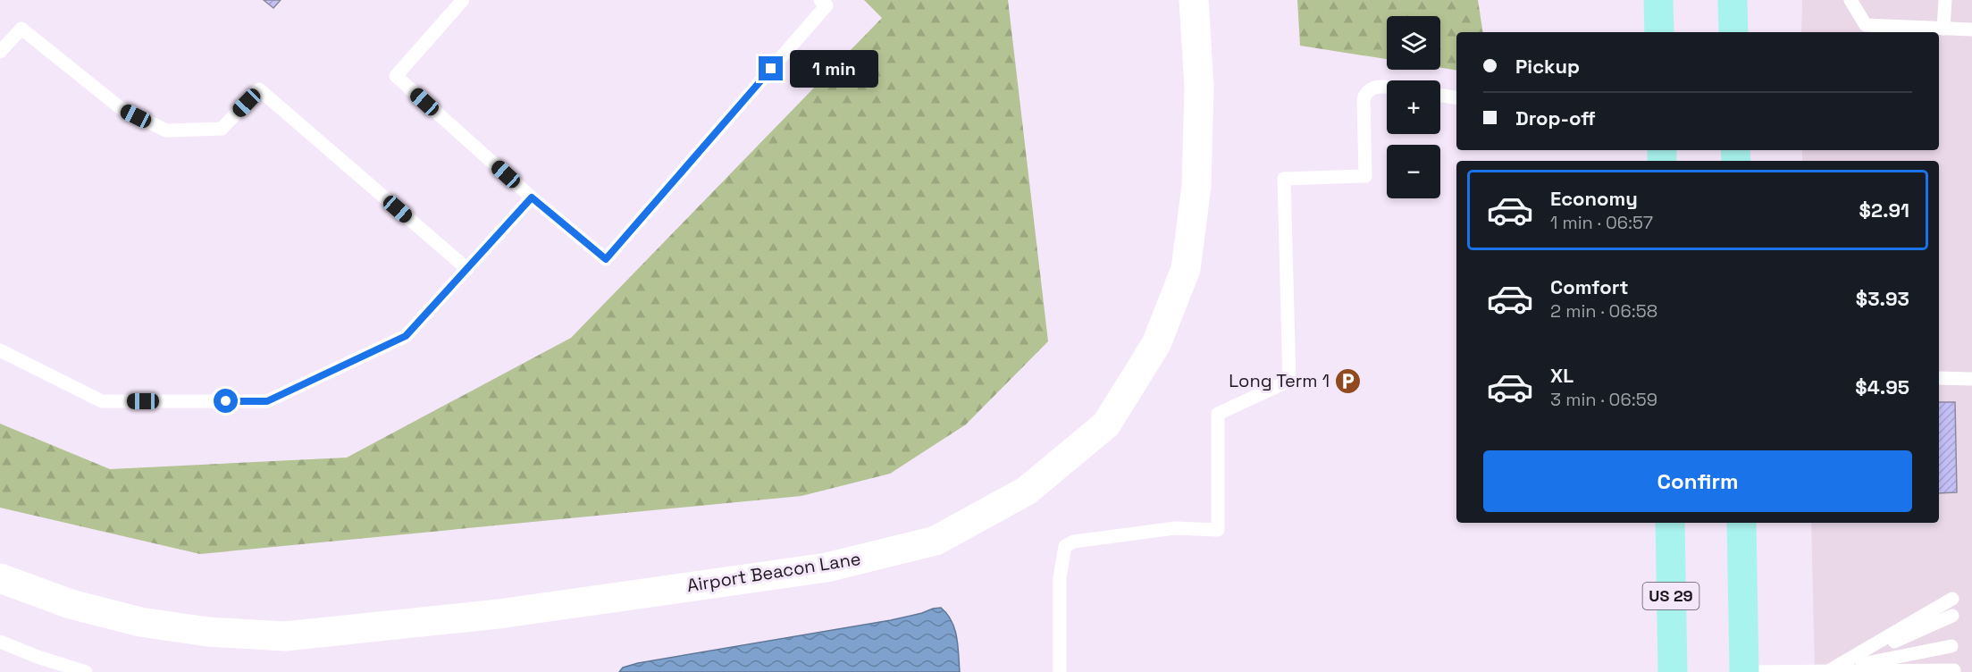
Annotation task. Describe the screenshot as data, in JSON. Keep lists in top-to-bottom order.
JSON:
{
  "streets": {
    "main road": ["US 29"],
    "street": ["Airport Beacon Lane"]
  },
  "places": {
    "parking": ["Long Term 1"]
  },
  "page": {
    "map_buttons": ["+", "−"],
    "banner": ["Pickup", "Drop-off"],
    "bubble": "1 min",
    "list": [
      {
        "name": "Economy",
        "note": "1 min · 06:57",
        "value": "$2.91"
      },
      {
        "name": "Comfort",
        "note": "2 min · 06:58",
        "value": "$3.93"
      },
      {
        "name": "XL",
        "note": "3 min · 06:59",
        "value": "$4.95"
      }
    ],
    "buttons": "Confirm"
  }
}
